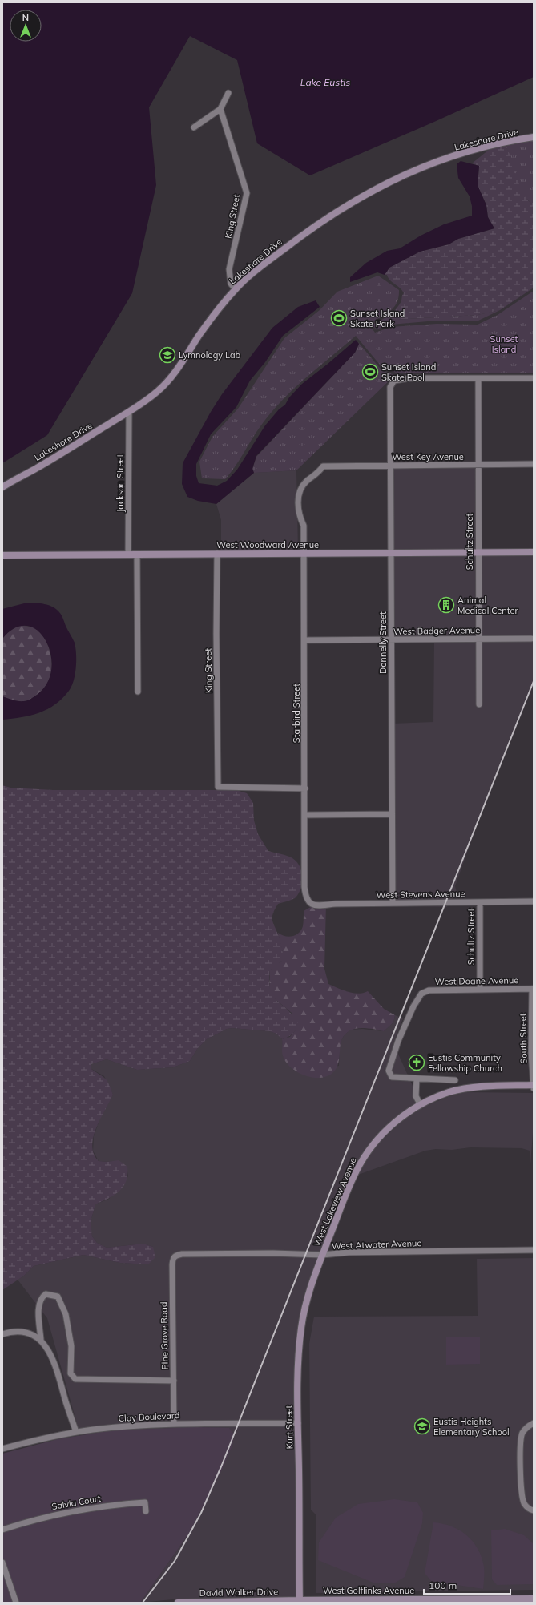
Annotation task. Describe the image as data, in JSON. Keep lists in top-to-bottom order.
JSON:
{
  "streets": {
    "street": [
      "Lakeshore Drive",
      "King Street",
      "West Key Avenue",
      "Jackson Street",
      "Schultz Street",
      "West Woodward Avenue",
      "West Badger Avenue",
      "Donnelly Street",
      "Starbird Street",
      "West Stevens Avenue",
      "West Doane Avenue",
      "South Street",
      "West Lakeview Avenue",
      "West Atwater Avenue",
      "Pine Grove Road",
      "Clay Boulevard",
      "Kurt Street",
      "Salvia Court",
      "West Golflinks Avenue",
      "David Walker Drive"
    ]
  },
  "crossings": [
    ["Lakeshore Drive", "King Street"],
    ["Lakeshore Drive", "Jackson Street"],
    ["King Street", "West Woodward Avenue"],
    ["King Street", "Starbird Street"],
    ["West Key Avenue", "Schultz Street"],
    ["West Key Avenue", "Donnelly Street"],
    ["West Key Avenue", "Starbird Street"],
    ["Jackson Street", "West Woodward Avenue"],
    ["Schultz Street", "West Woodward Avenue"],
    ["Schultz Street", "West Badger Avenue"],
    ["Schultz Street", "Donnelly Street"],
    ["Schultz Street", "West Stevens Avenue"],
    ["Schultz Street", "West Doane Avenue"],
    ["West Woodward Avenue", "Donnelly Street"],
    ["West Woodward Avenue", "Starbird Street"],
    ["West Badger Avenue", "Donnelly Street"],
    ["West Badger Avenue", "Starbird Street"],
    ["Donnelly Street", "West Stevens Avenue"],
    ["Starbird Street", "West Stevens Avenue"],
    ["West Doane Avenue", "South Street"],
    ["South Street", "West Lakeview Avenue"],
    ["West Lakeview Avenue", "West Atwater Avenue"],
    ["West Lakeview Avenue", "Kurt Street"],
    ["West Atwater Avenue", "Pine Grove Road"],
    ["West Atwater Avenue", "Kurt Street"],
    ["Pine Grove Road", "Clay Boulevard"],
    ["Clay Boulevard", "Kurt Street"],
    ["Kurt Street", "West Golflinks Avenue"],
    ["Kurt Street", "David Walker Drive"],
    ["West Golflinks Avenue", "David Walker Drive"]
  ],
  "water": ["Lake Eustis"],
  "parks": ["Sunset Island"],
  "places": {
    "sports": ["Sunset Island Skate Park", "Sunset Island Skate Pool"],
    "school or university": ["Lymnology Lab", "Eustis Heights Elementary School"],
    "building": ["Animal Medical Center"],
    "church": ["Eustis Community Fellowship Church"]
  },
  "scale_bar": "100 m",
  "north": "top"
}
